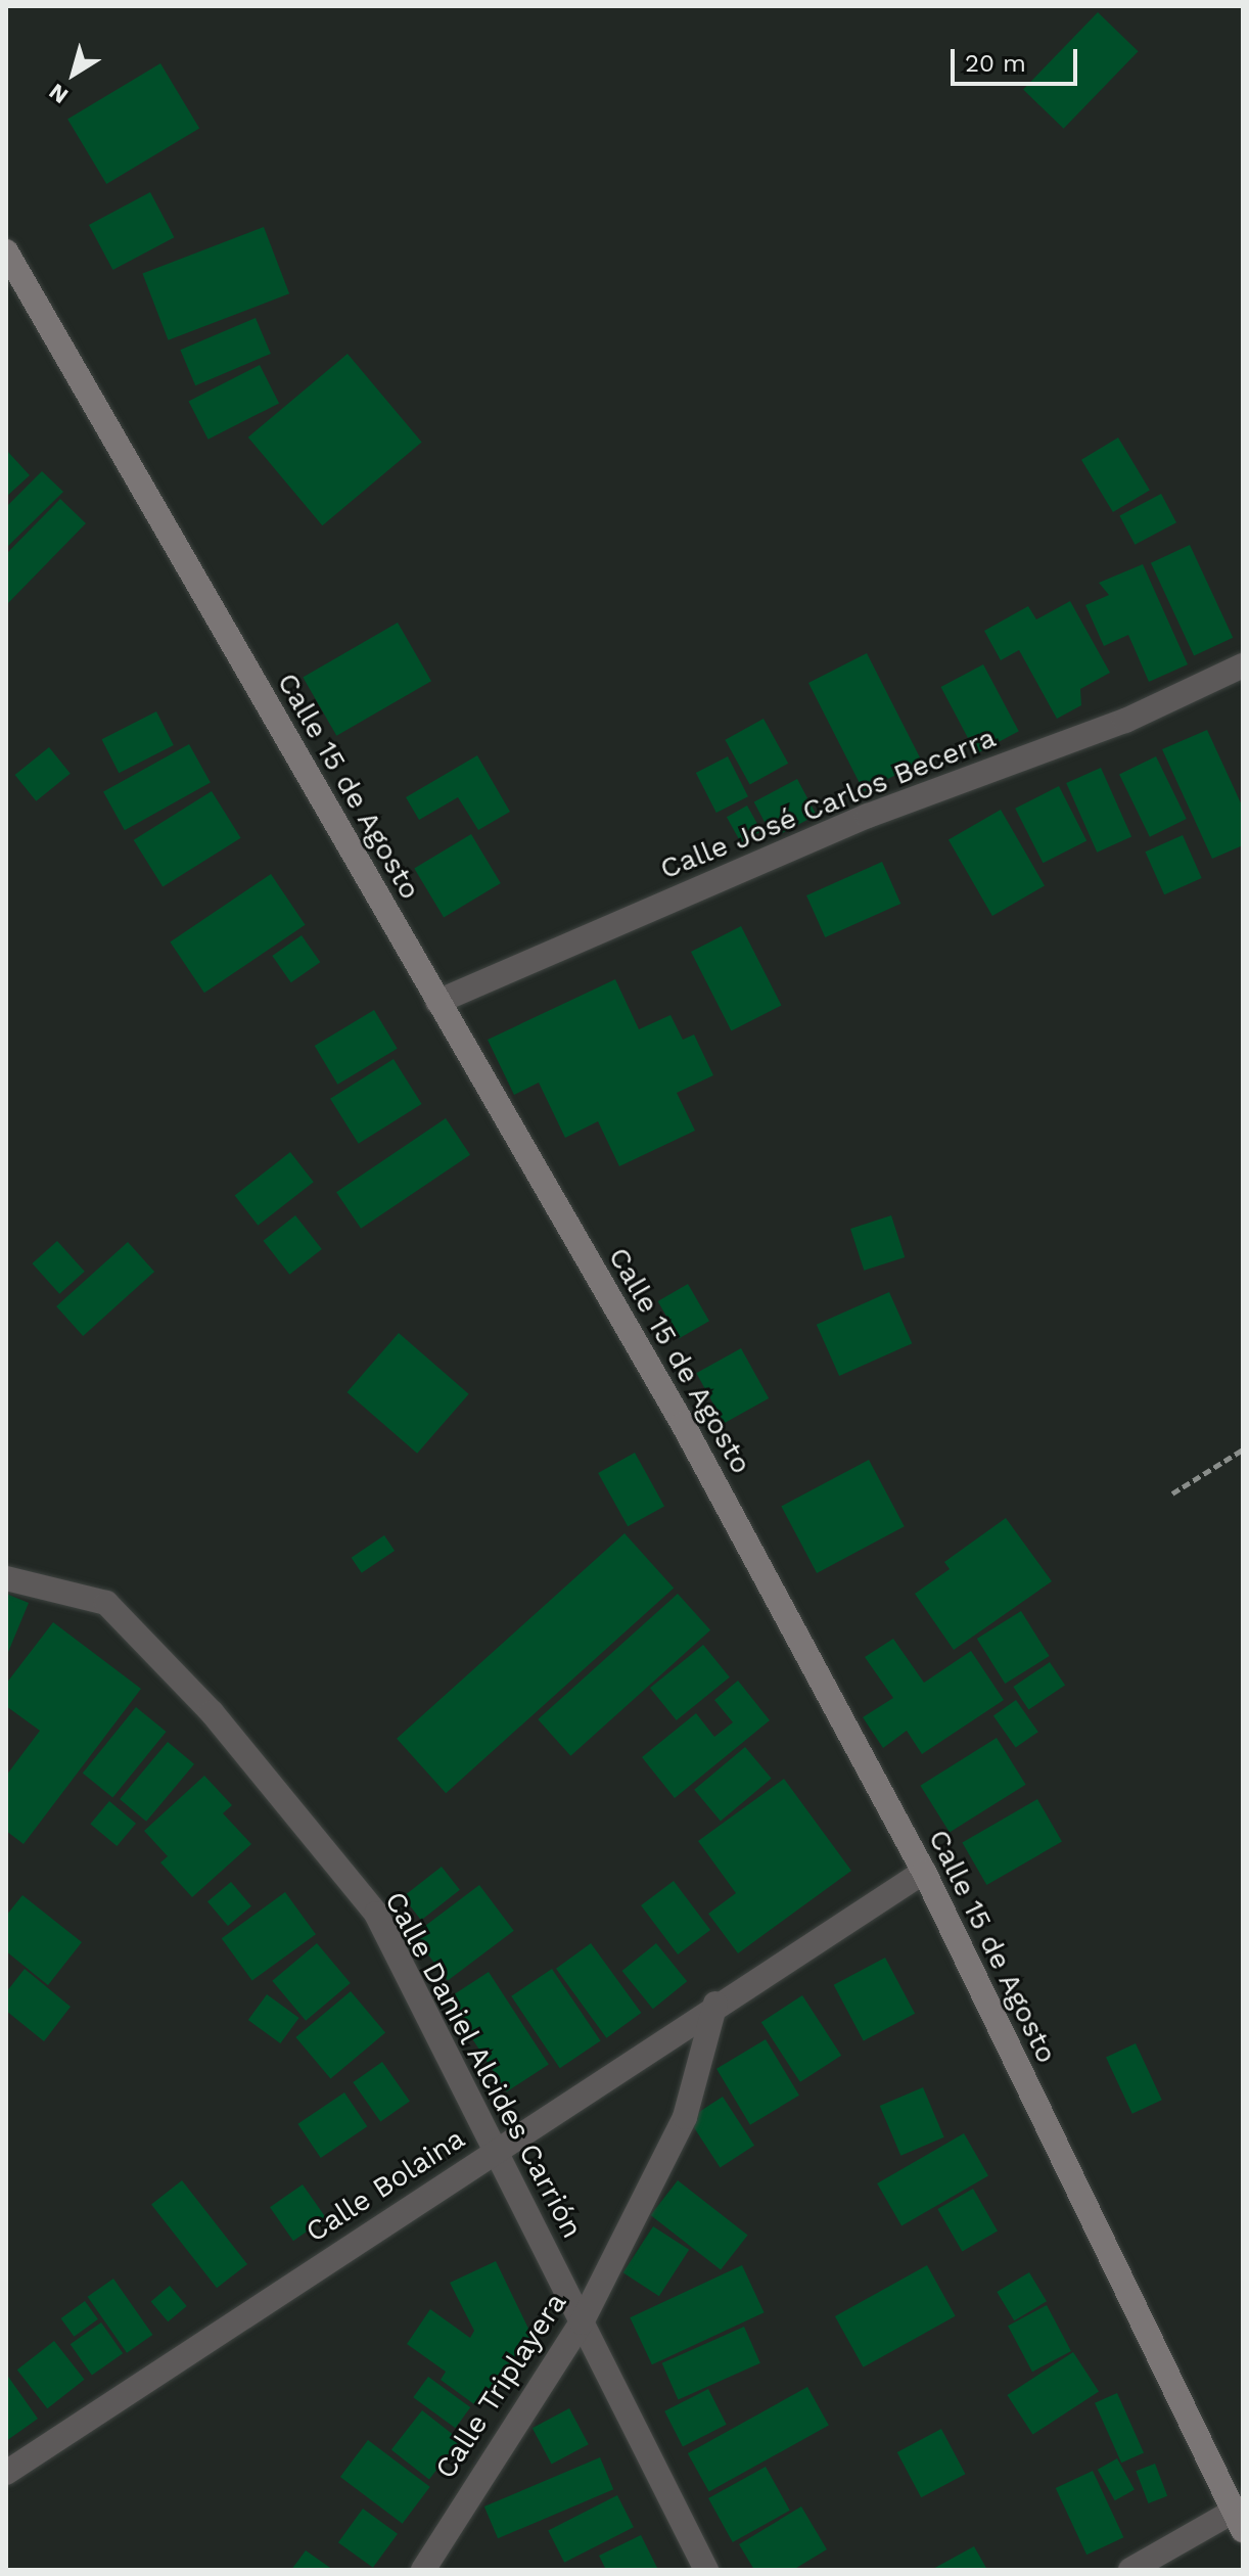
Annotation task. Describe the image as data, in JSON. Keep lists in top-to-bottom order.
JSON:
{
  "streets": {
    "street": [
      "Calle 15 de Agosto",
      "Calle José Carlos Becerra",
      "Calle Daniel Alcides Carrión",
      "Calle Bolaina",
      "Calle Triplayera"
    ]
  },
  "crossings": [
    ["Calle 15 de Agosto", "Calle José Carlos Becerra"],
    ["Calle 15 de Agosto", "Calle Bolaina"],
    ["Calle Daniel Alcides Carrión", "Calle Bolaina"],
    ["Calle Daniel Alcides Carrión", "Calle Triplayera"],
    ["Calle Bolaina", "Calle Triplayera"]
  ],
  "scale_bar": "20 m",
  "north": "bottom left"
}
